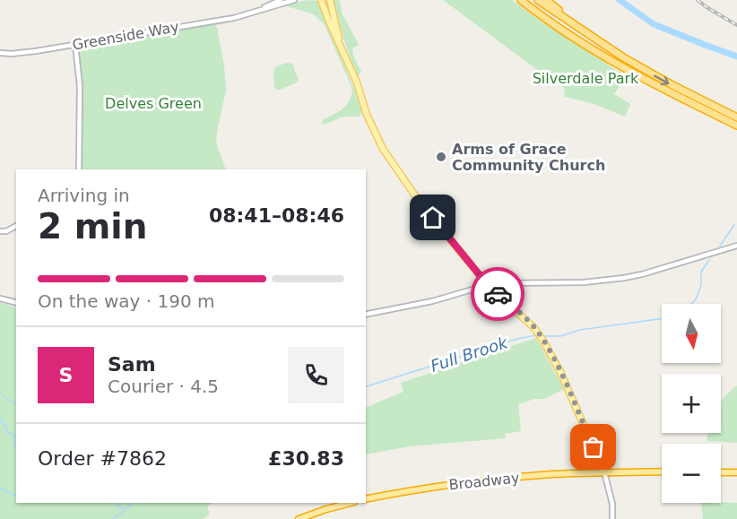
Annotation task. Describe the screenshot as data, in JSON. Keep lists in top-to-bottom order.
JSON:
{
  "streets": {
    "highway": ["Broadway"],
    "street": ["Greenside Way"]
  },
  "water": ["Full Brook"],
  "parks": ["Silverdale Park", "Delves Green"],
  "places": ["Arms of Grace Community Church"],
  "north": "bottom",
  "page": {
    "heading": ["2 min", "Arriving in", "08:41–08:46"],
    "panel": [
      "Sam",
      "Courier · 4.5",
      "Order #7862",
      "£30.83"
    ],
    "bar": "On the way · 190 m",
    "map_buttons": ["+", "−"],
    "round": "S"
  }
}
